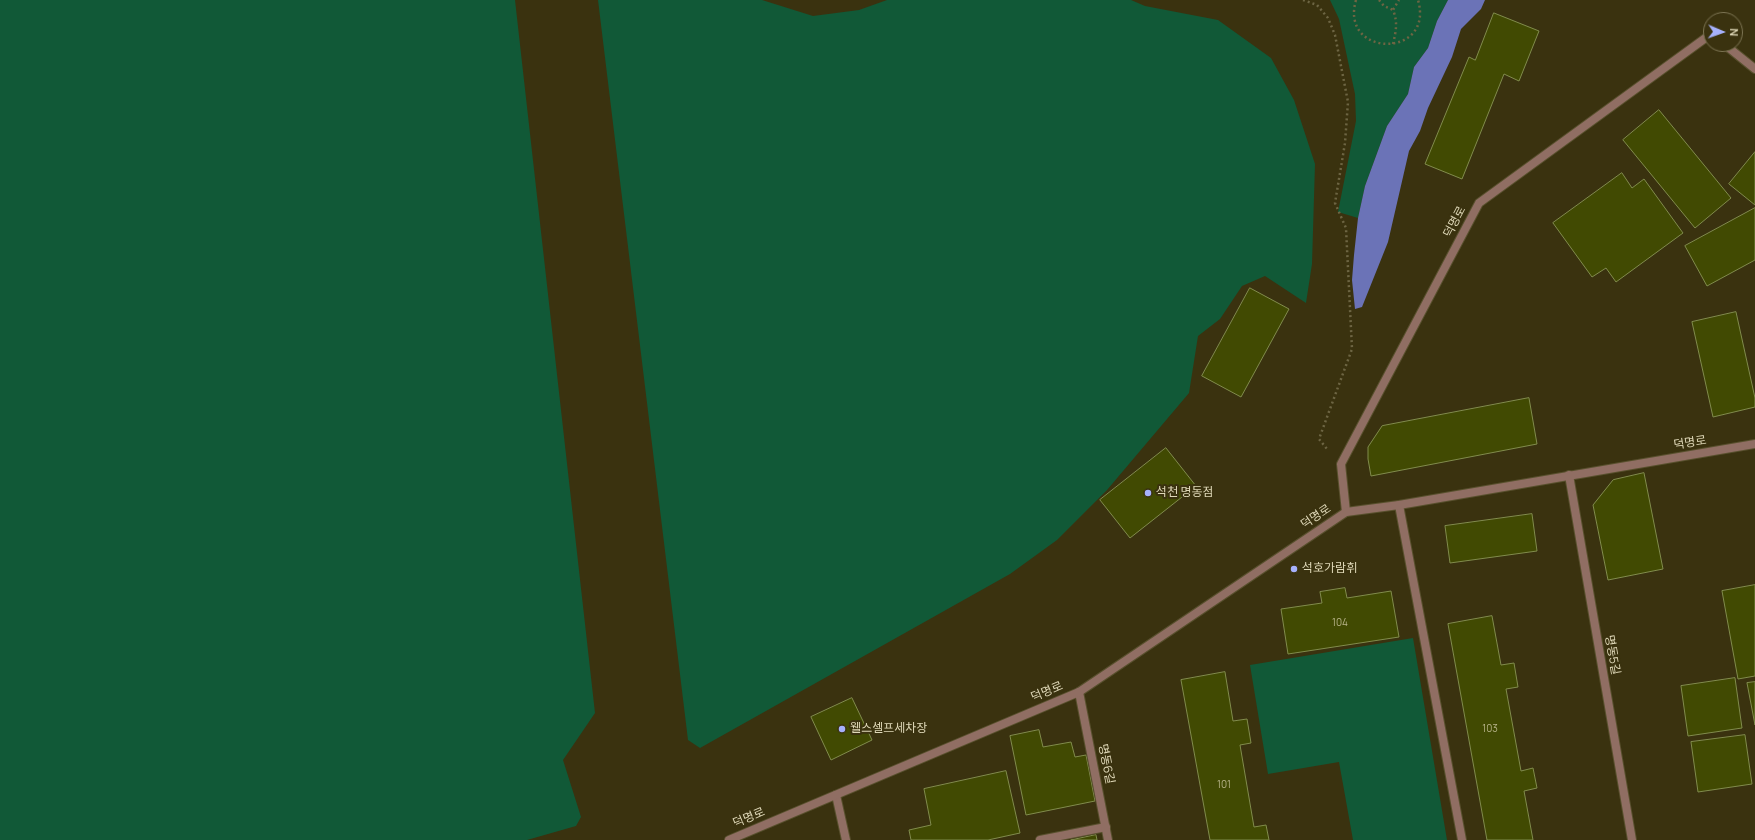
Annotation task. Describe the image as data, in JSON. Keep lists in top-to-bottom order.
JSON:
{
  "streets": {
    "street": ["덕명로", "명동5길", "명동6길"]
  },
  "crossings": [
    ["덕명로", "명동5길"],
    ["덕명로", "명동6길"]
  ],
  "places": ["석천 명동점", "석호가람휘", "웰스셀프세차장"],
  "house_numbers": ["104", "103", "101"],
  "north": "right"
}
